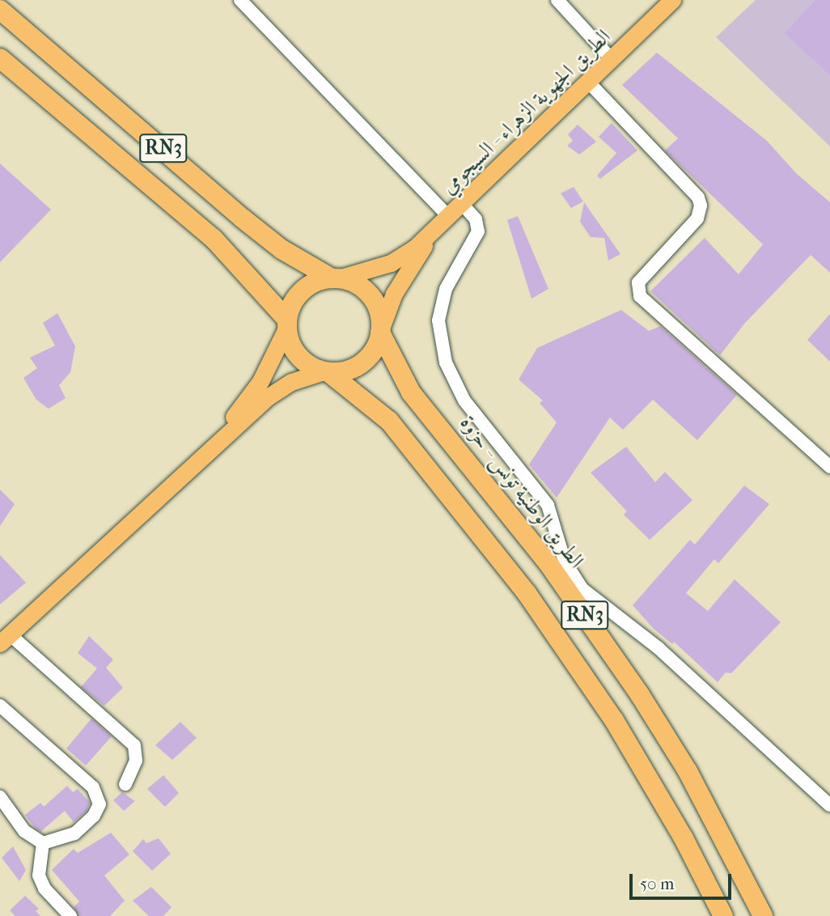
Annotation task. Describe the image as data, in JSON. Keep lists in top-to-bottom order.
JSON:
{
  "streets": {
    "highway": ["RN3", "الطريق الوطنية تونس - حزوة"],
    "main road": ["الطريق الجهوية الزهراء - السيجومي"]
  },
  "crossings": [
    ["الطريق الجهوية الزهراء - السيجومي", "RN3"],
    ["الطريق الجهوية الزهراء - السيجومي", "الطريق الوطنية تونس - حزوة"],
    ["RN3", "الطريق الوطنية تونس - حزوة"]
  ],
  "scale_bar": "50 m"
}
